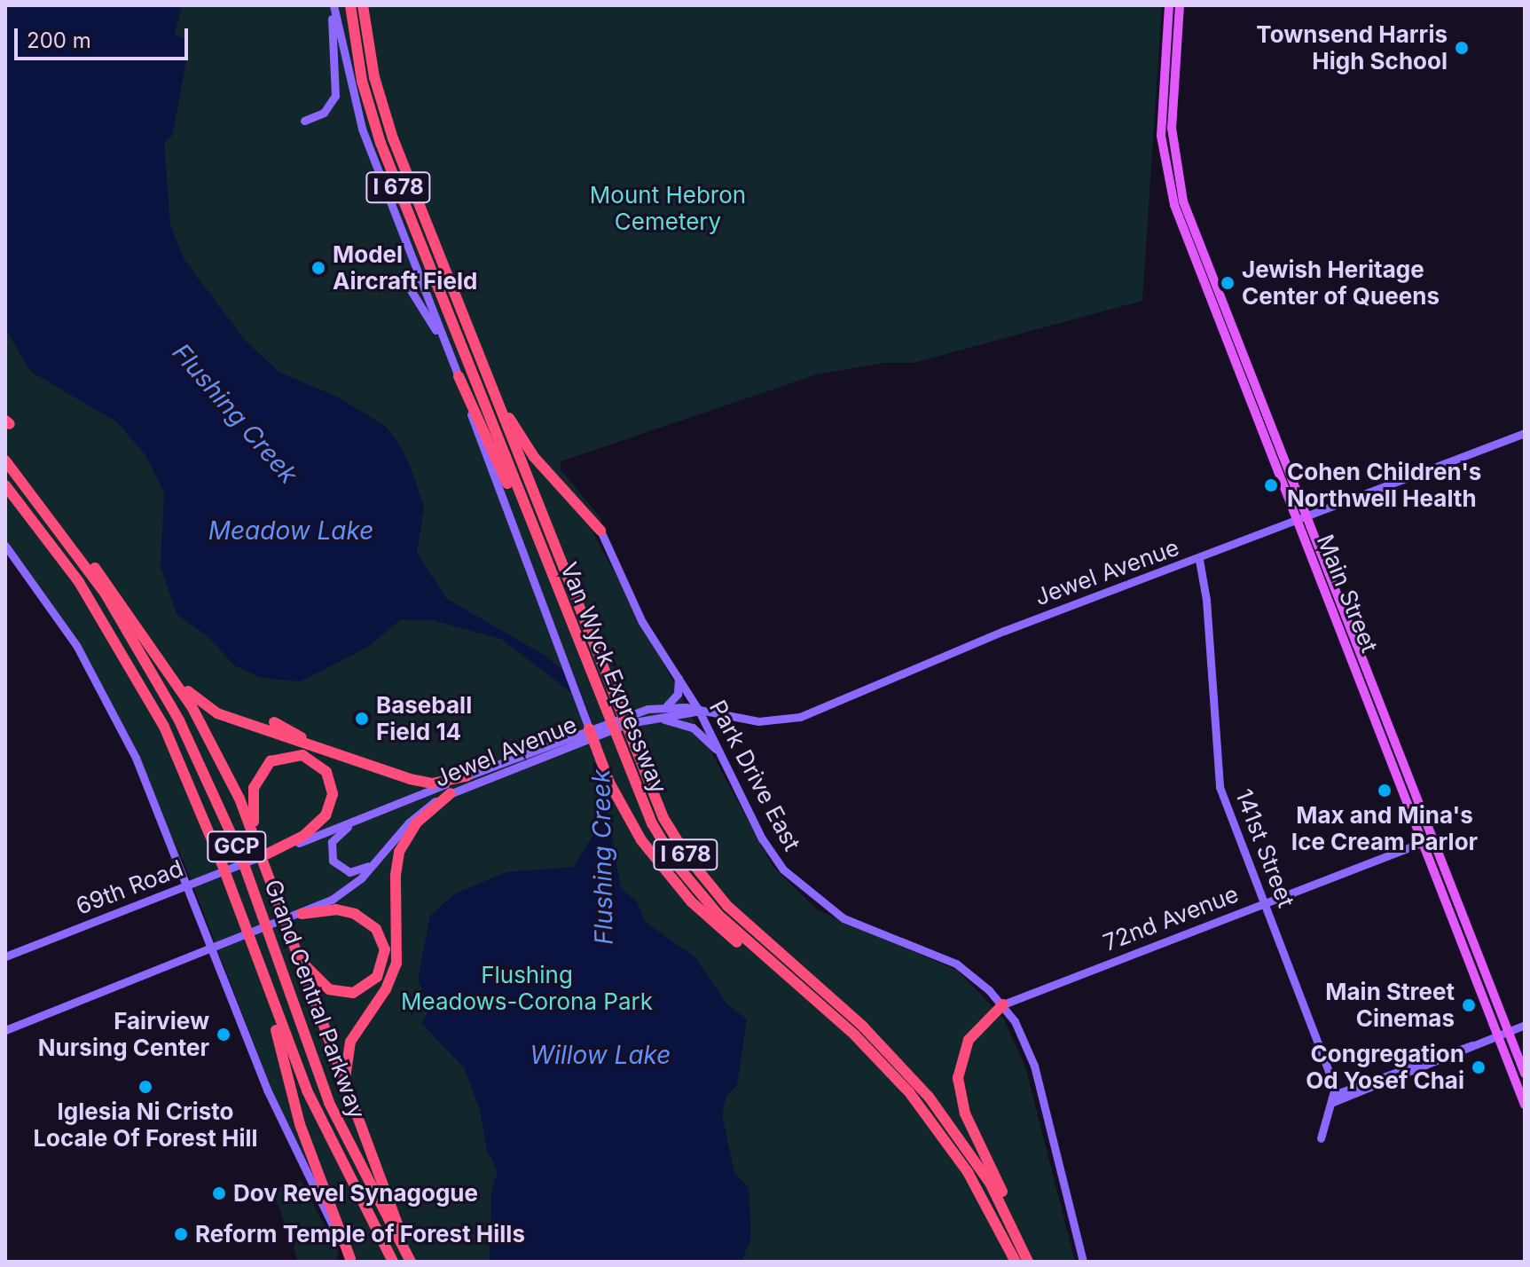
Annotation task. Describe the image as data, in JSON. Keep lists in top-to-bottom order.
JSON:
{
  "streets": {
    "highway": [
      "I 678",
      "Van Wyck Expressway",
      "GCP",
      "Grand Central Parkway"
    ],
    "main road": ["Main Street"],
    "street": [
      "Jewel Avenue",
      "Park Drive East",
      "141st Street",
      "69th Road",
      "72nd Avenue"
    ]
  },
  "crossings": [
    ["Jewel Avenue", "Main Street"],
    ["Jewel Avenue", "Park Drive East"],
    ["Jewel Avenue", "141st Street"],
    ["Jewel Avenue", "69th Road"],
    ["Main Street", "72nd Avenue"],
    ["Park Drive East", "72nd Avenue"],
    ["141st Street", "72nd Avenue"]
  ],
  "water": ["Flushing Creek", "Meadow Lake", "Willow Lake"],
  "parks": ["Mount Hebron Cemetery", "Flushing Meadows-Corona Park"],
  "places": [
    "Townsend Harris High School",
    "Model Aircraft Field",
    "Jewish Heritage Center of Queens",
    "Cohen Children's Northwell Health",
    "Baseball Field 14",
    "Max and Mina's Ice Cream Parlor",
    "Main Street Cinemas",
    "Fairview Nursing Center",
    "Congregation Od Yosef Chai",
    "Iglesia Ni Cristo Locale Of Forest Hill",
    "Dov Revel Synagogue",
    "Reform Temple of Forest Hills"
  ],
  "scale_bar": "200 m"
}
